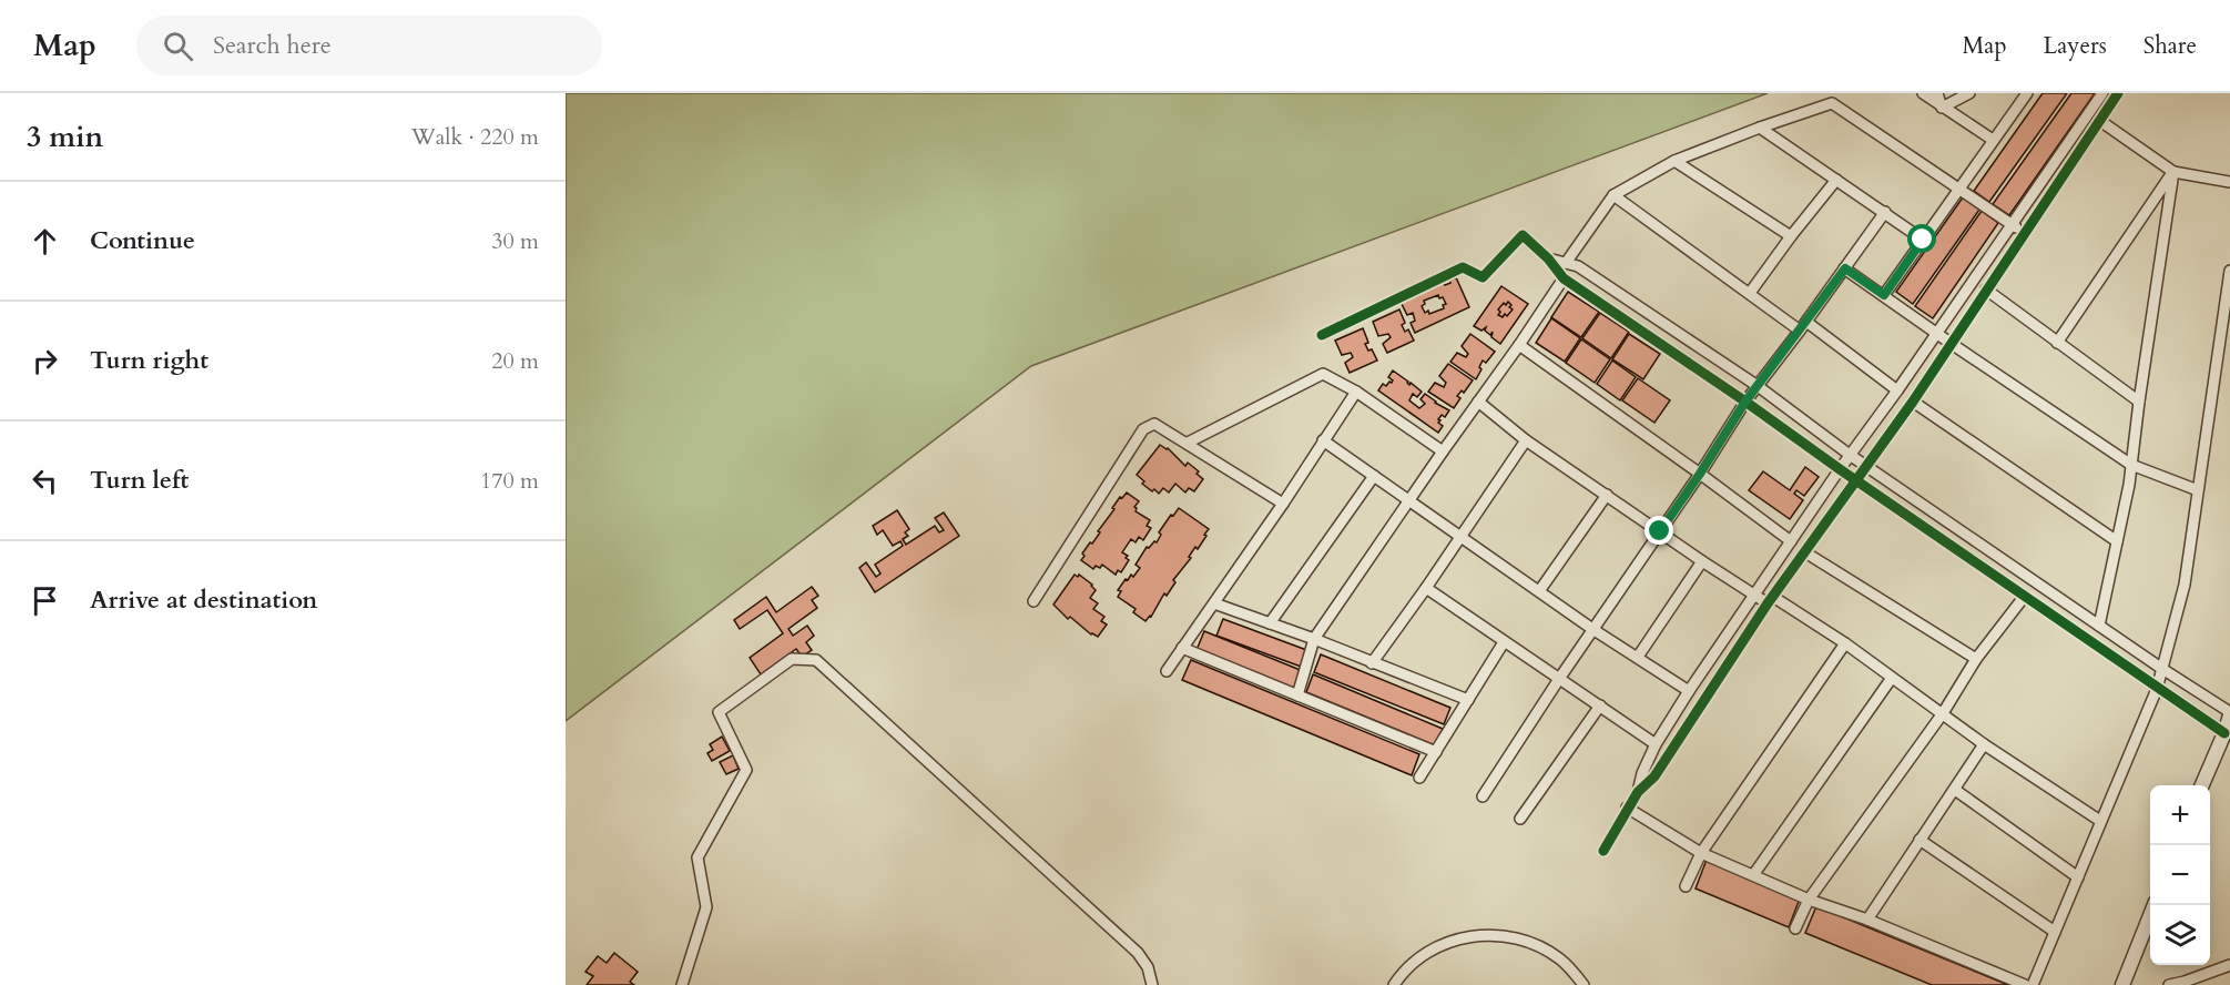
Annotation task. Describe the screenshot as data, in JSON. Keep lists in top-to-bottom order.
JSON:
{
  "page": {
    "header": "Map",
    "search": "Search here",
    "nav": ["Map", "Layers", "Share"],
    "heading": ["3 min", "Walk · 220 m"],
    "list": [
      ["Continue", "30 m"],
      ["Turn right", "20 m"],
      ["Turn left", "170 m"],
      "Arrive at destination"
    ],
    "map_buttons": ["+", "−"]
  }
}
